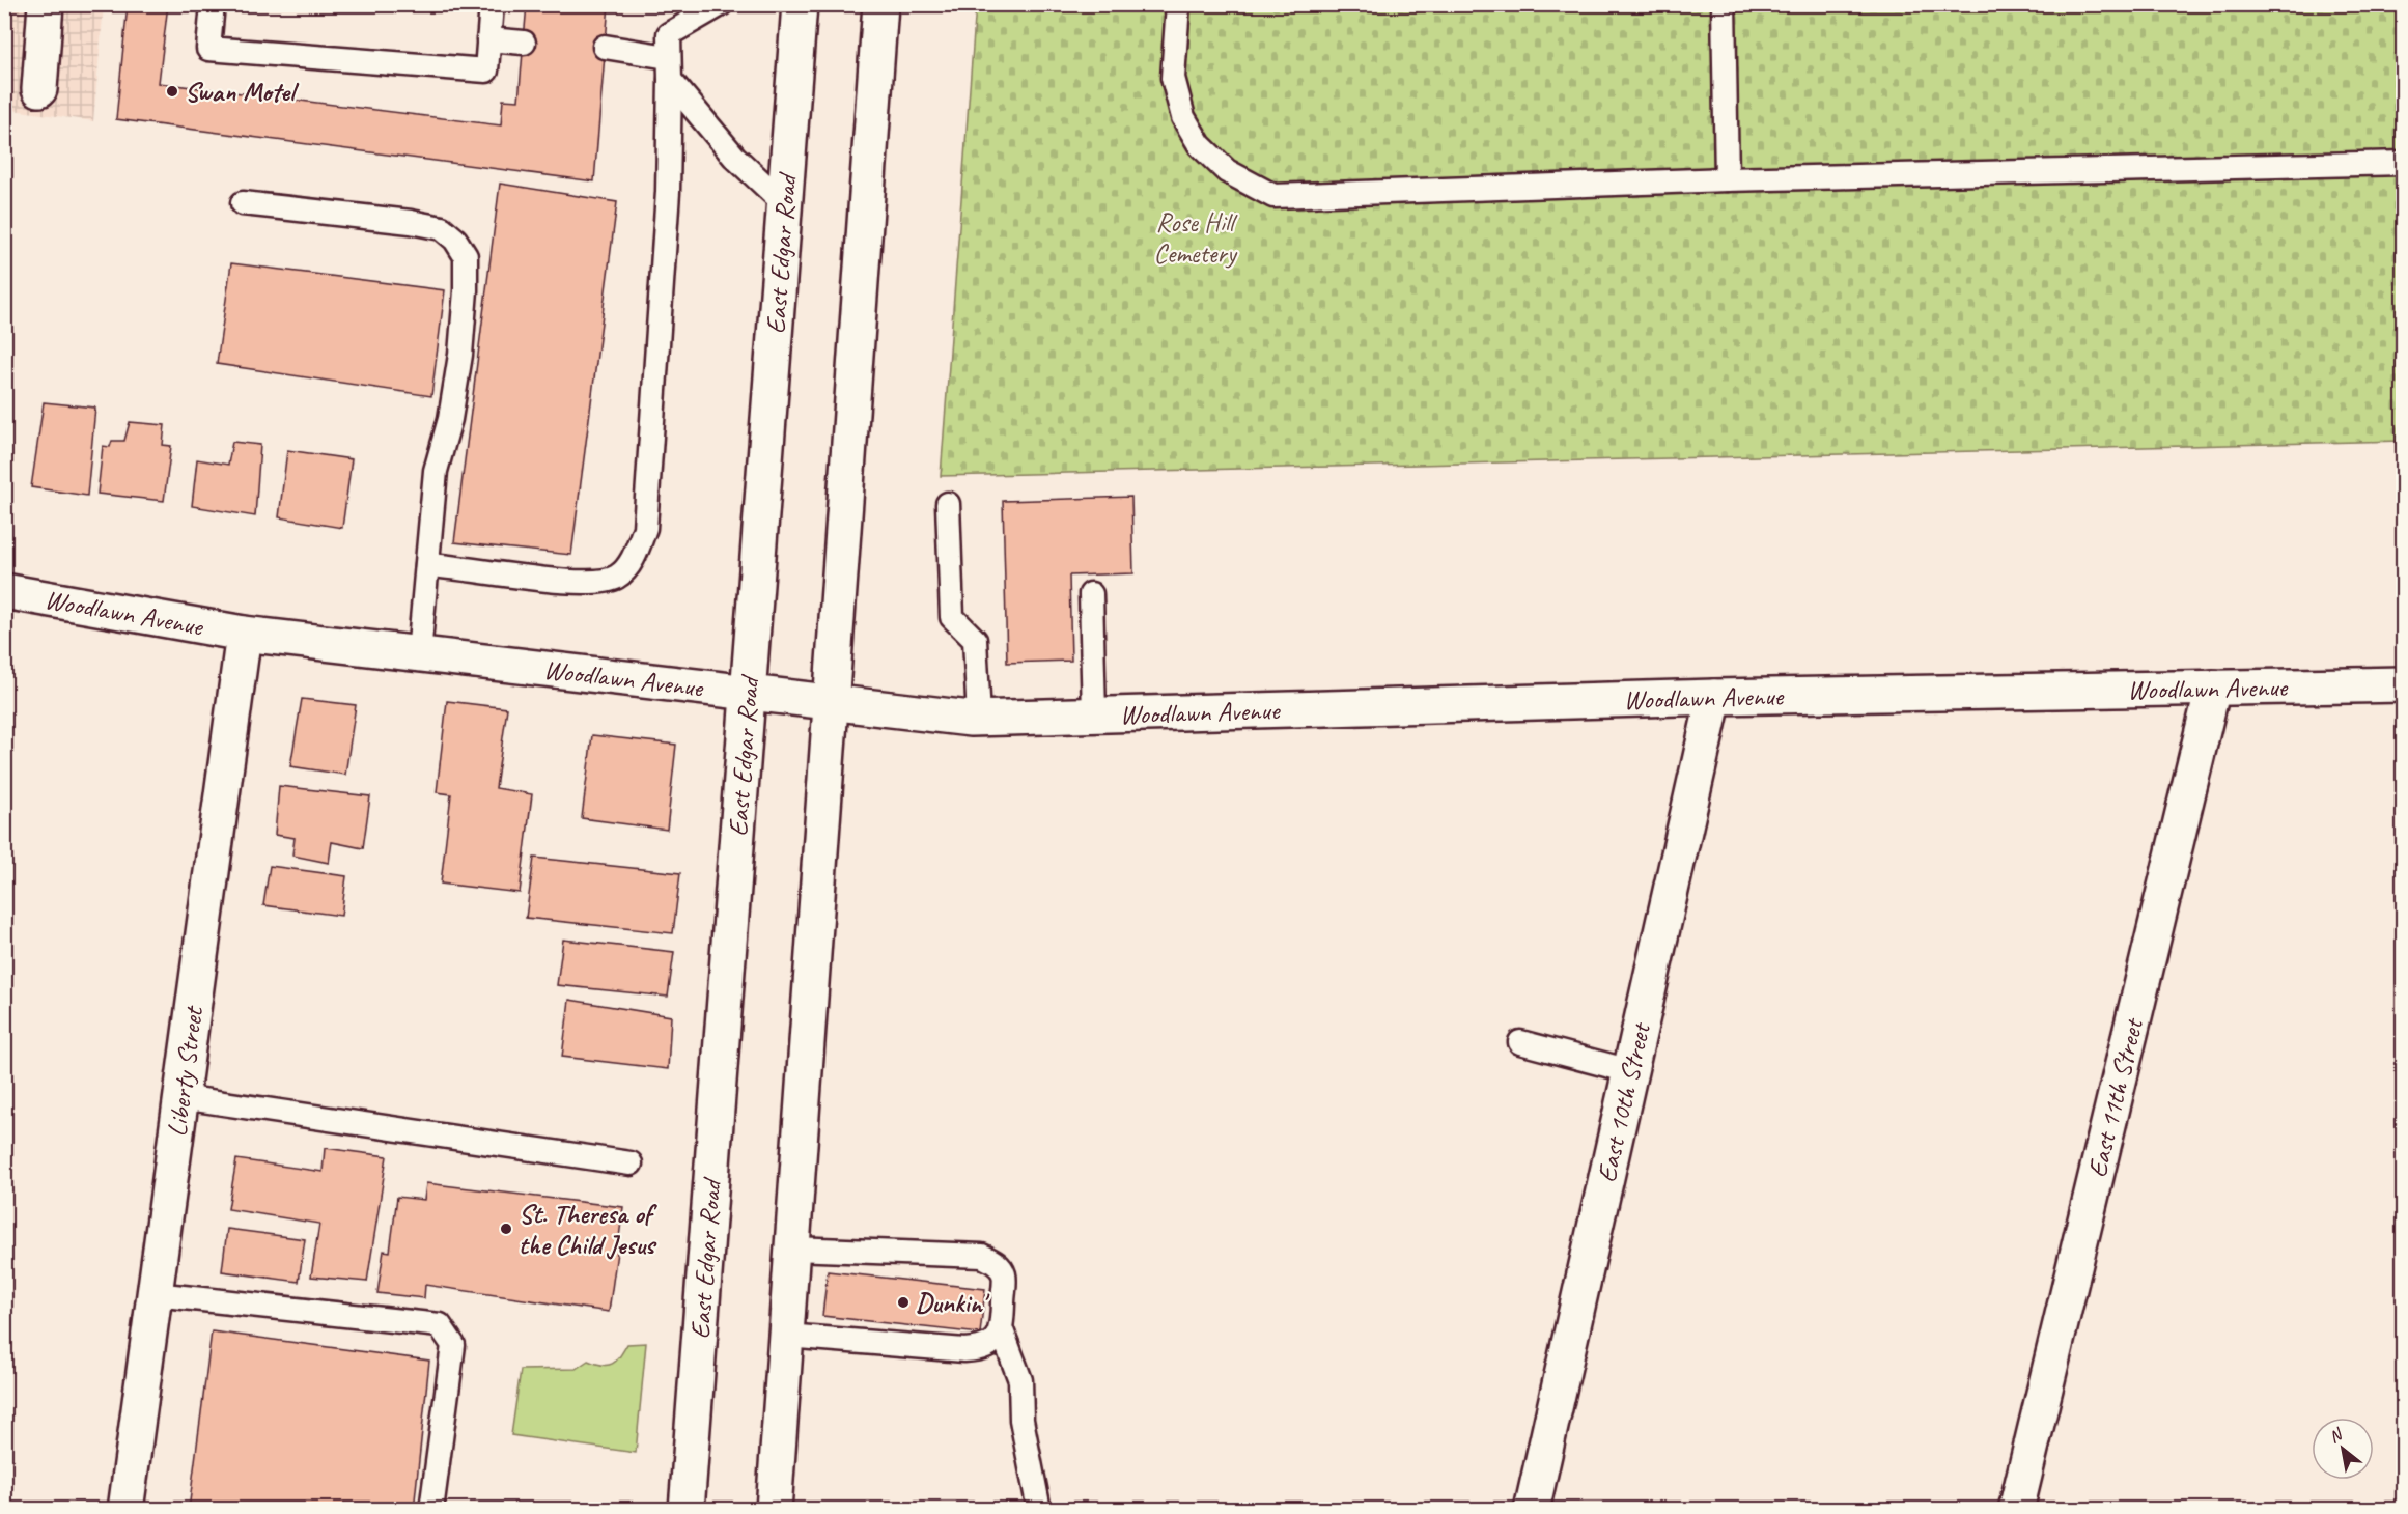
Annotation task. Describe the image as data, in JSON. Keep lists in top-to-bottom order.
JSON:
{
  "streets": {
    "main road": [
      "East Edgar Road",
      "Woodlawn Avenue",
      "Liberty Street",
      "East 11th Street",
      "East 10th Street"
    ]
  },
  "crossings": [
    ["East Edgar Road", "Woodlawn Avenue"],
    ["Woodlawn Avenue", "Liberty Street"],
    ["Woodlawn Avenue", "East 11th Street"],
    ["Woodlawn Avenue", "East 10th Street"]
  ],
  "parks": ["Rose Hill Cemetery"],
  "places": ["Swan Motel", "St. Theresa of the Child Jesus", "Dunkin'"],
  "north": "top left"
}
